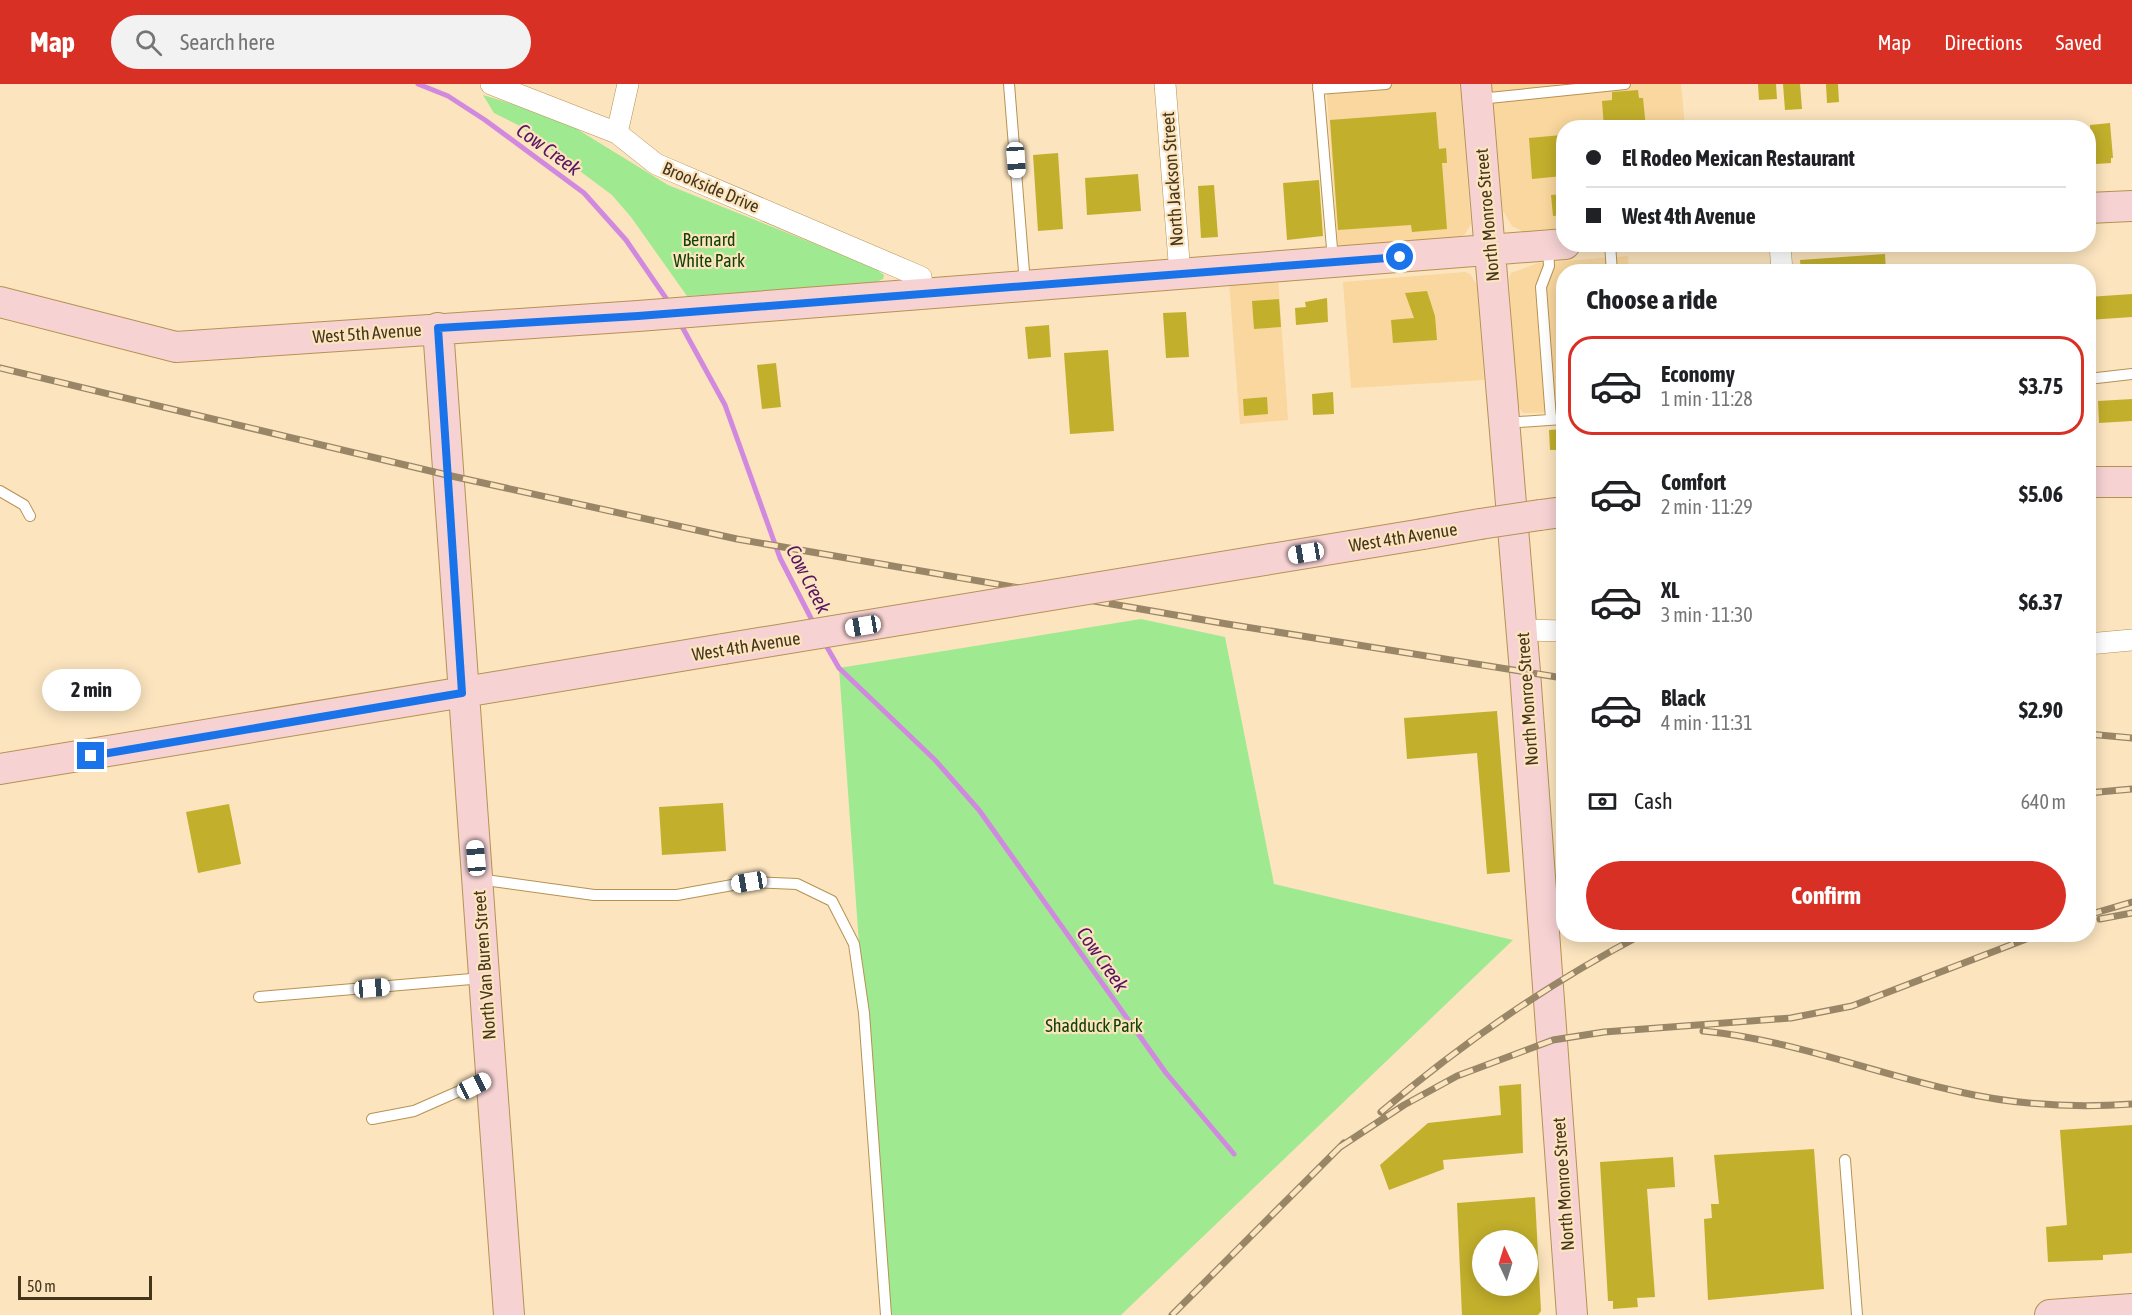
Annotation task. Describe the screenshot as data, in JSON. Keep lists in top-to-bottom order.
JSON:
{
  "streets": {
    "street": [
      "North Jackson Street",
      "Brookside Drive",
      "North Monroe Street",
      "West 5th Avenue",
      "West 4th Avenue",
      "North Van Buren Street"
    ]
  },
  "crossings": [
    ["North Jackson Street", "West 5th Avenue"],
    ["Brookside Drive", "West 5th Avenue"],
    ["North Monroe Street", "West 5th Avenue"],
    ["West 5th Avenue", "North Van Buren Street"],
    ["West 4th Avenue", "North Van Buren Street"]
  ],
  "water": ["Cow Creek"],
  "parks": ["Bernard White Park", "Shadduck Park"],
  "scale_bar": "50 m",
  "north": "top",
  "page": {
    "header": "Map",
    "search": "Search here",
    "nav": ["Map", "Directions", "Saved"],
    "banner": ["El Rodeo Mexican Restaurant", "West 4th Avenue"],
    "heading": "Choose a ride",
    "list": [
      {
        "name": "Economy",
        "note": "1 min · 11:28",
        "value": "$3.75"
      },
      {
        "name": "Comfort",
        "note": "2 min · 11:29",
        "value": "$5.06"
      },
      {
        "name": "XL",
        "note": "3 min · 11:30",
        "value": "$6.37"
      },
      {
        "name": "Black",
        "note": "4 min · 11:31",
        "value": "$2.90"
      }
    ],
    "bubble": "2 min",
    "pay": ["Cash", "640 m"],
    "buttons": "Confirm",
    "scale": "50 m"
  }
}
